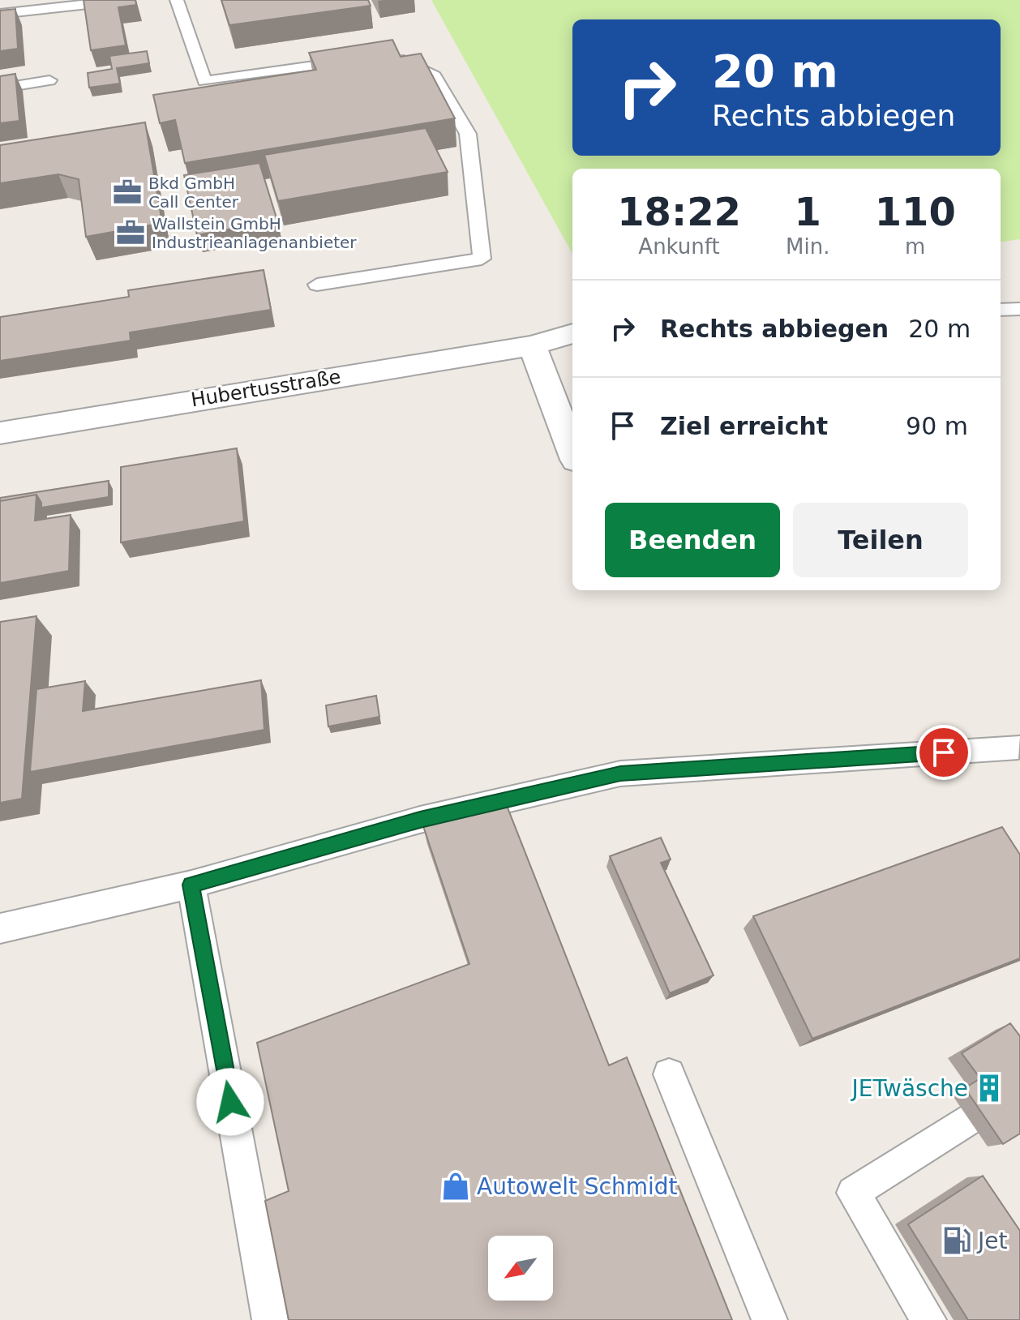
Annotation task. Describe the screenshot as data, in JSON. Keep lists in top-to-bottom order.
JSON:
{
  "streets": {
    "street": ["Hubertusstraße"]
  },
  "places": {
    "office": ["Bkd GmbH Call Center", "Wallstein GmbH Industrieanlagenanbieter"],
    "building": ["JETwäsche"],
    "shop": ["Autowelt Schmidt"],
    "fuel station": ["Jet"]
  },
  "north": "bottom left",
  "page": {
    "turn": ["20 m", "Rechts abbiegen"],
    "eta": [
      "18:22",
      "Ankunft",
      "1",
      "Min.",
      "110",
      "m"
    ],
    "list": [
      {
        "name": "Rechts abbiegen",
        "value": "20 m"
      },
      {
        "name": "Ziel erreicht",
        "value": "90 m"
      }
    ],
    "buttons": ["Beenden", "Teilen"]
  }
}
